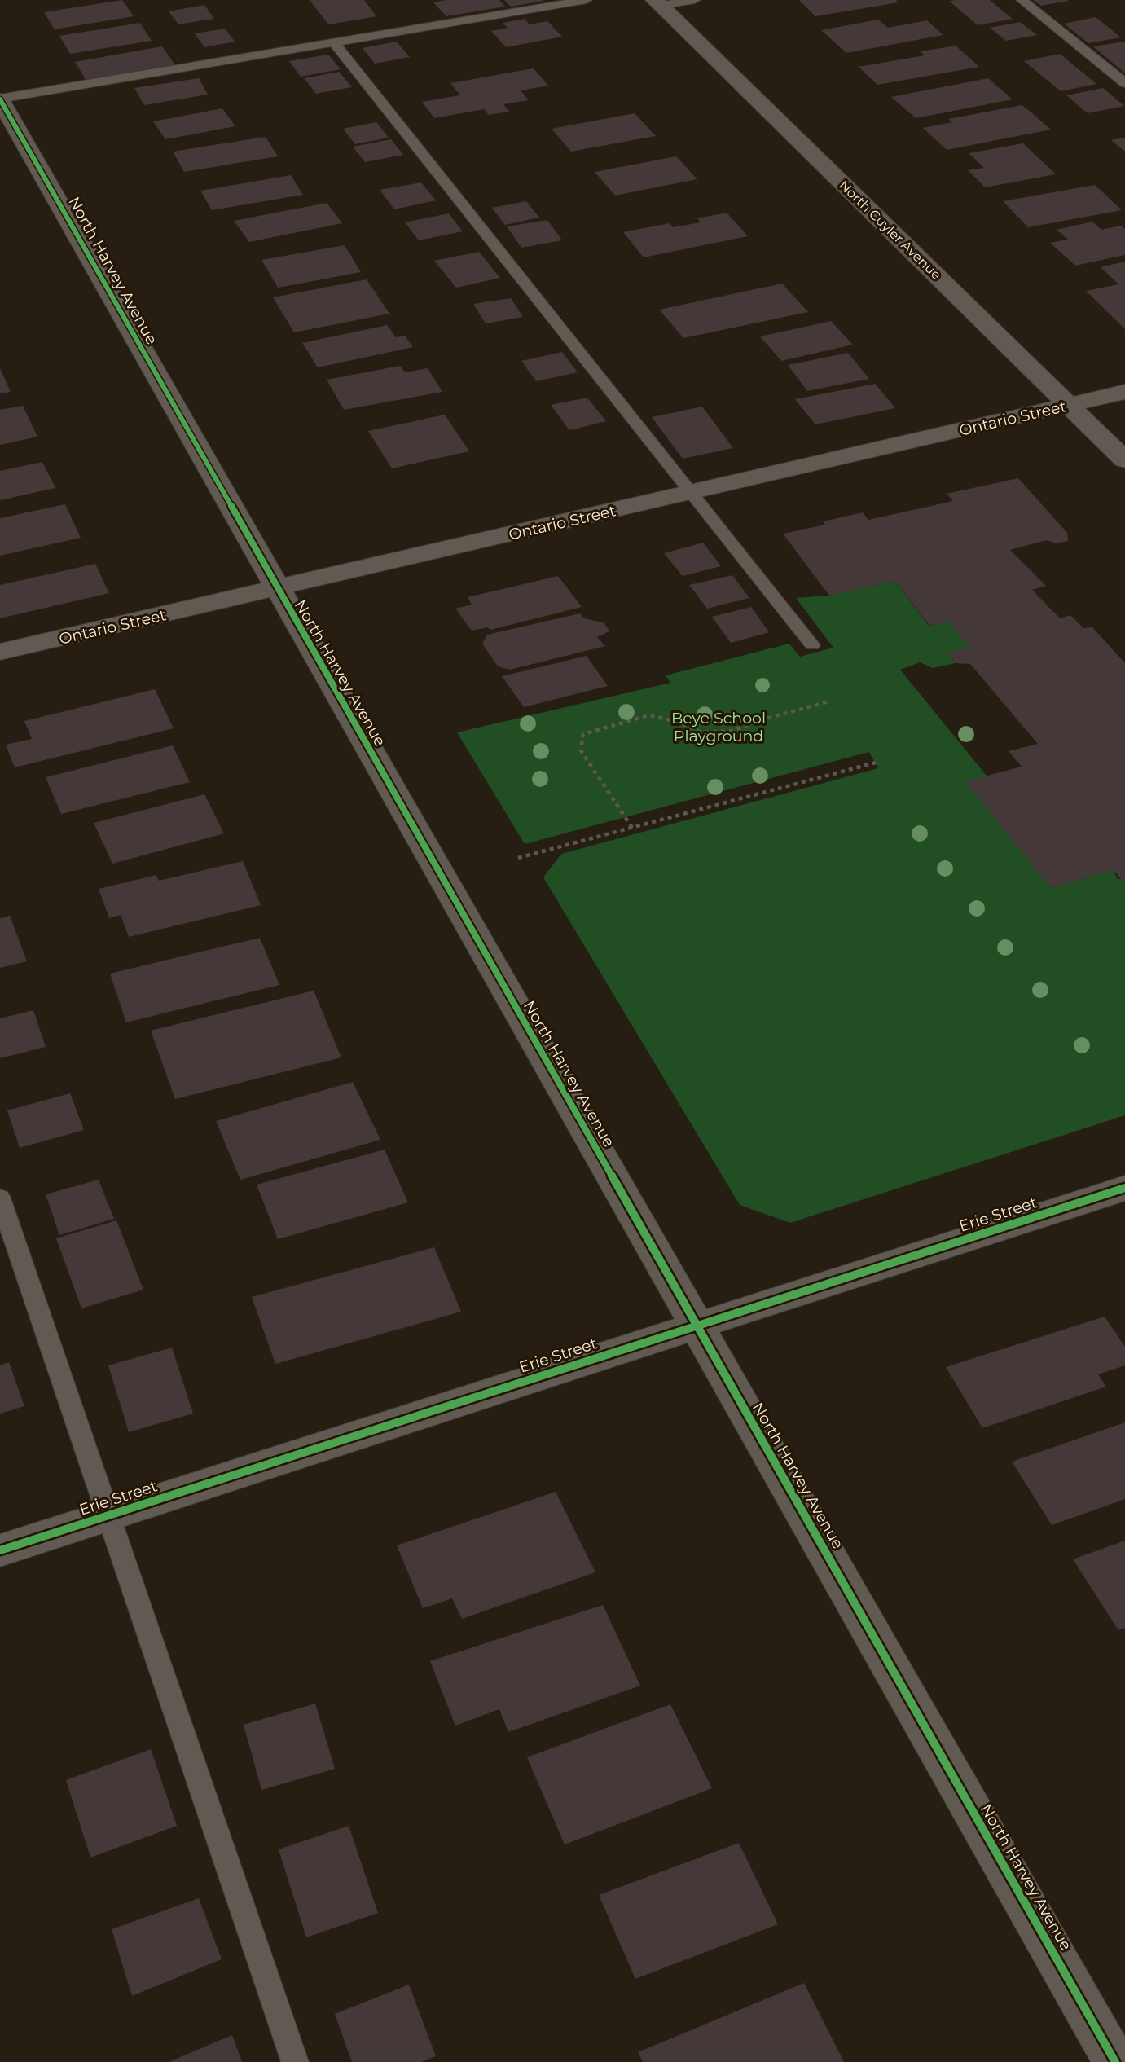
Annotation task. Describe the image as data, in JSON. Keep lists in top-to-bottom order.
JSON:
{
  "streets": {
    "street": [
      "North Cuyler Avenue",
      "North Harvey Avenue",
      "Ontario Street",
      "Erie Street"
    ]
  },
  "crossings": [
    ["North Cuyler Avenue", "Ontario Street"],
    ["North Harvey Avenue", "Ontario Street"],
    ["North Harvey Avenue", "Erie Street"]
  ],
  "parks": ["Beye School Playground"]
}
